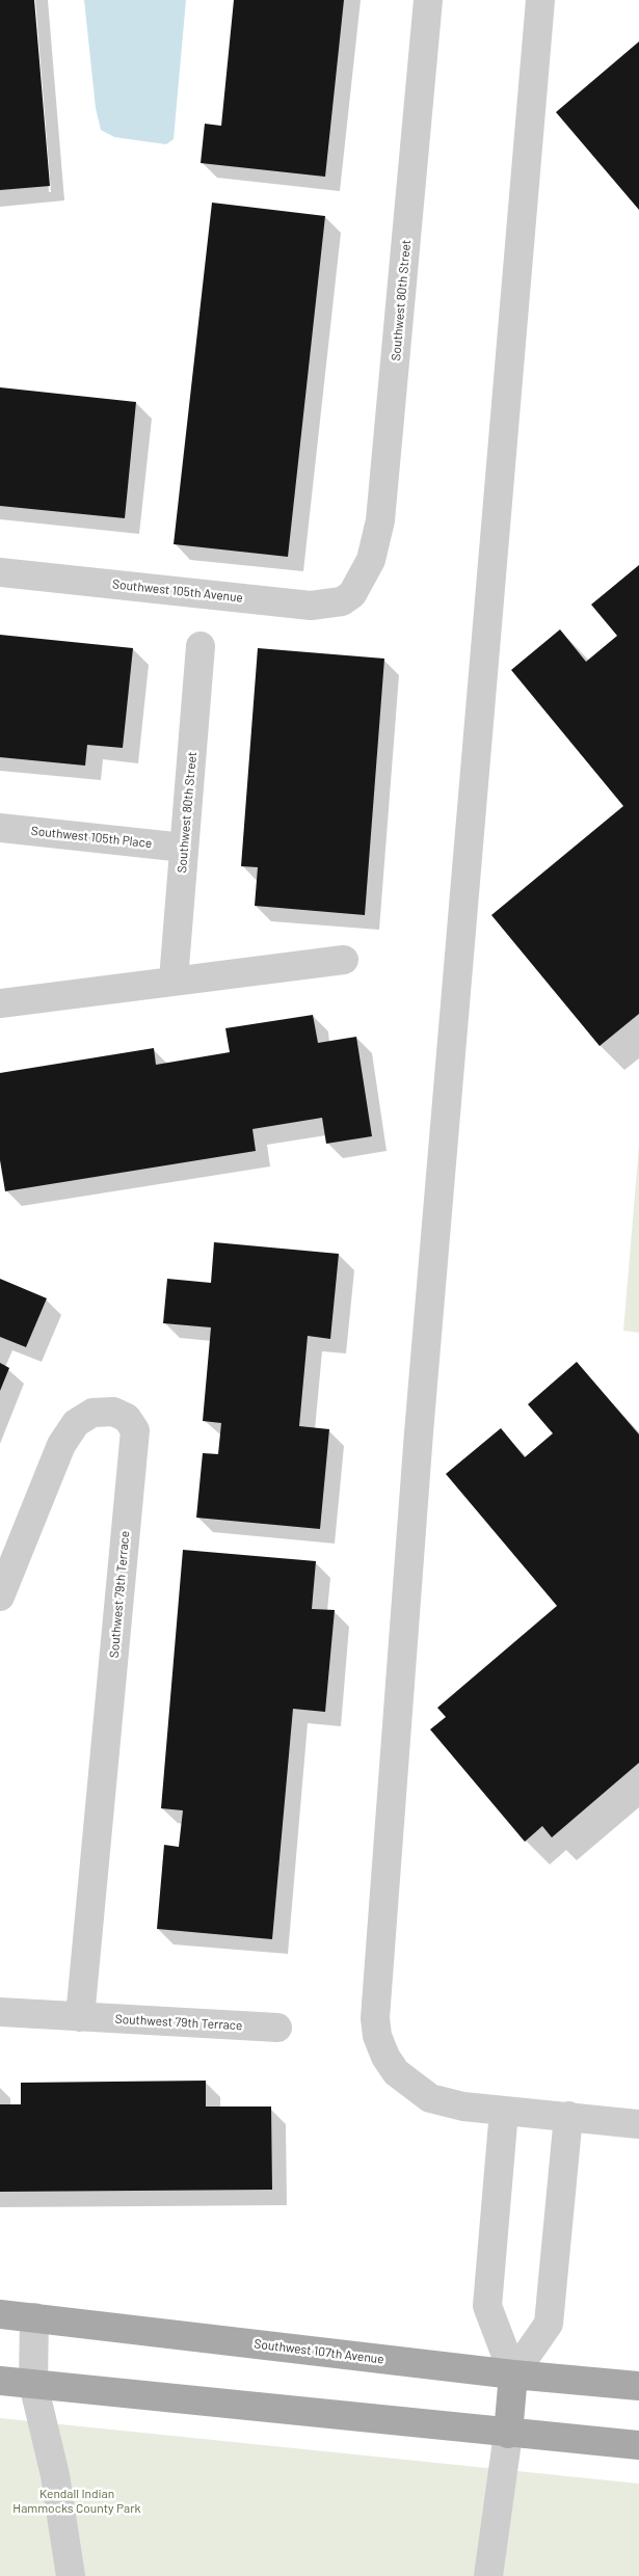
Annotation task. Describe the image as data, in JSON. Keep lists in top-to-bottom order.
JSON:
{
  "streets": {
    "main road": ["Southwest 107th Avenue"],
    "street": [
      "Southwest 80th Street",
      "Southwest 105th Avenue",
      "Southwest 105th Place",
      "Southwest 79th Terrace"
    ]
  },
  "crossings": [
    ["Southwest 80th Street", "Southwest 105th Avenue"],
    ["Southwest 80th Street", "Southwest 105th Place"]
  ],
  "parks": ["Kendall Indian Hammocks County Park"]
}
